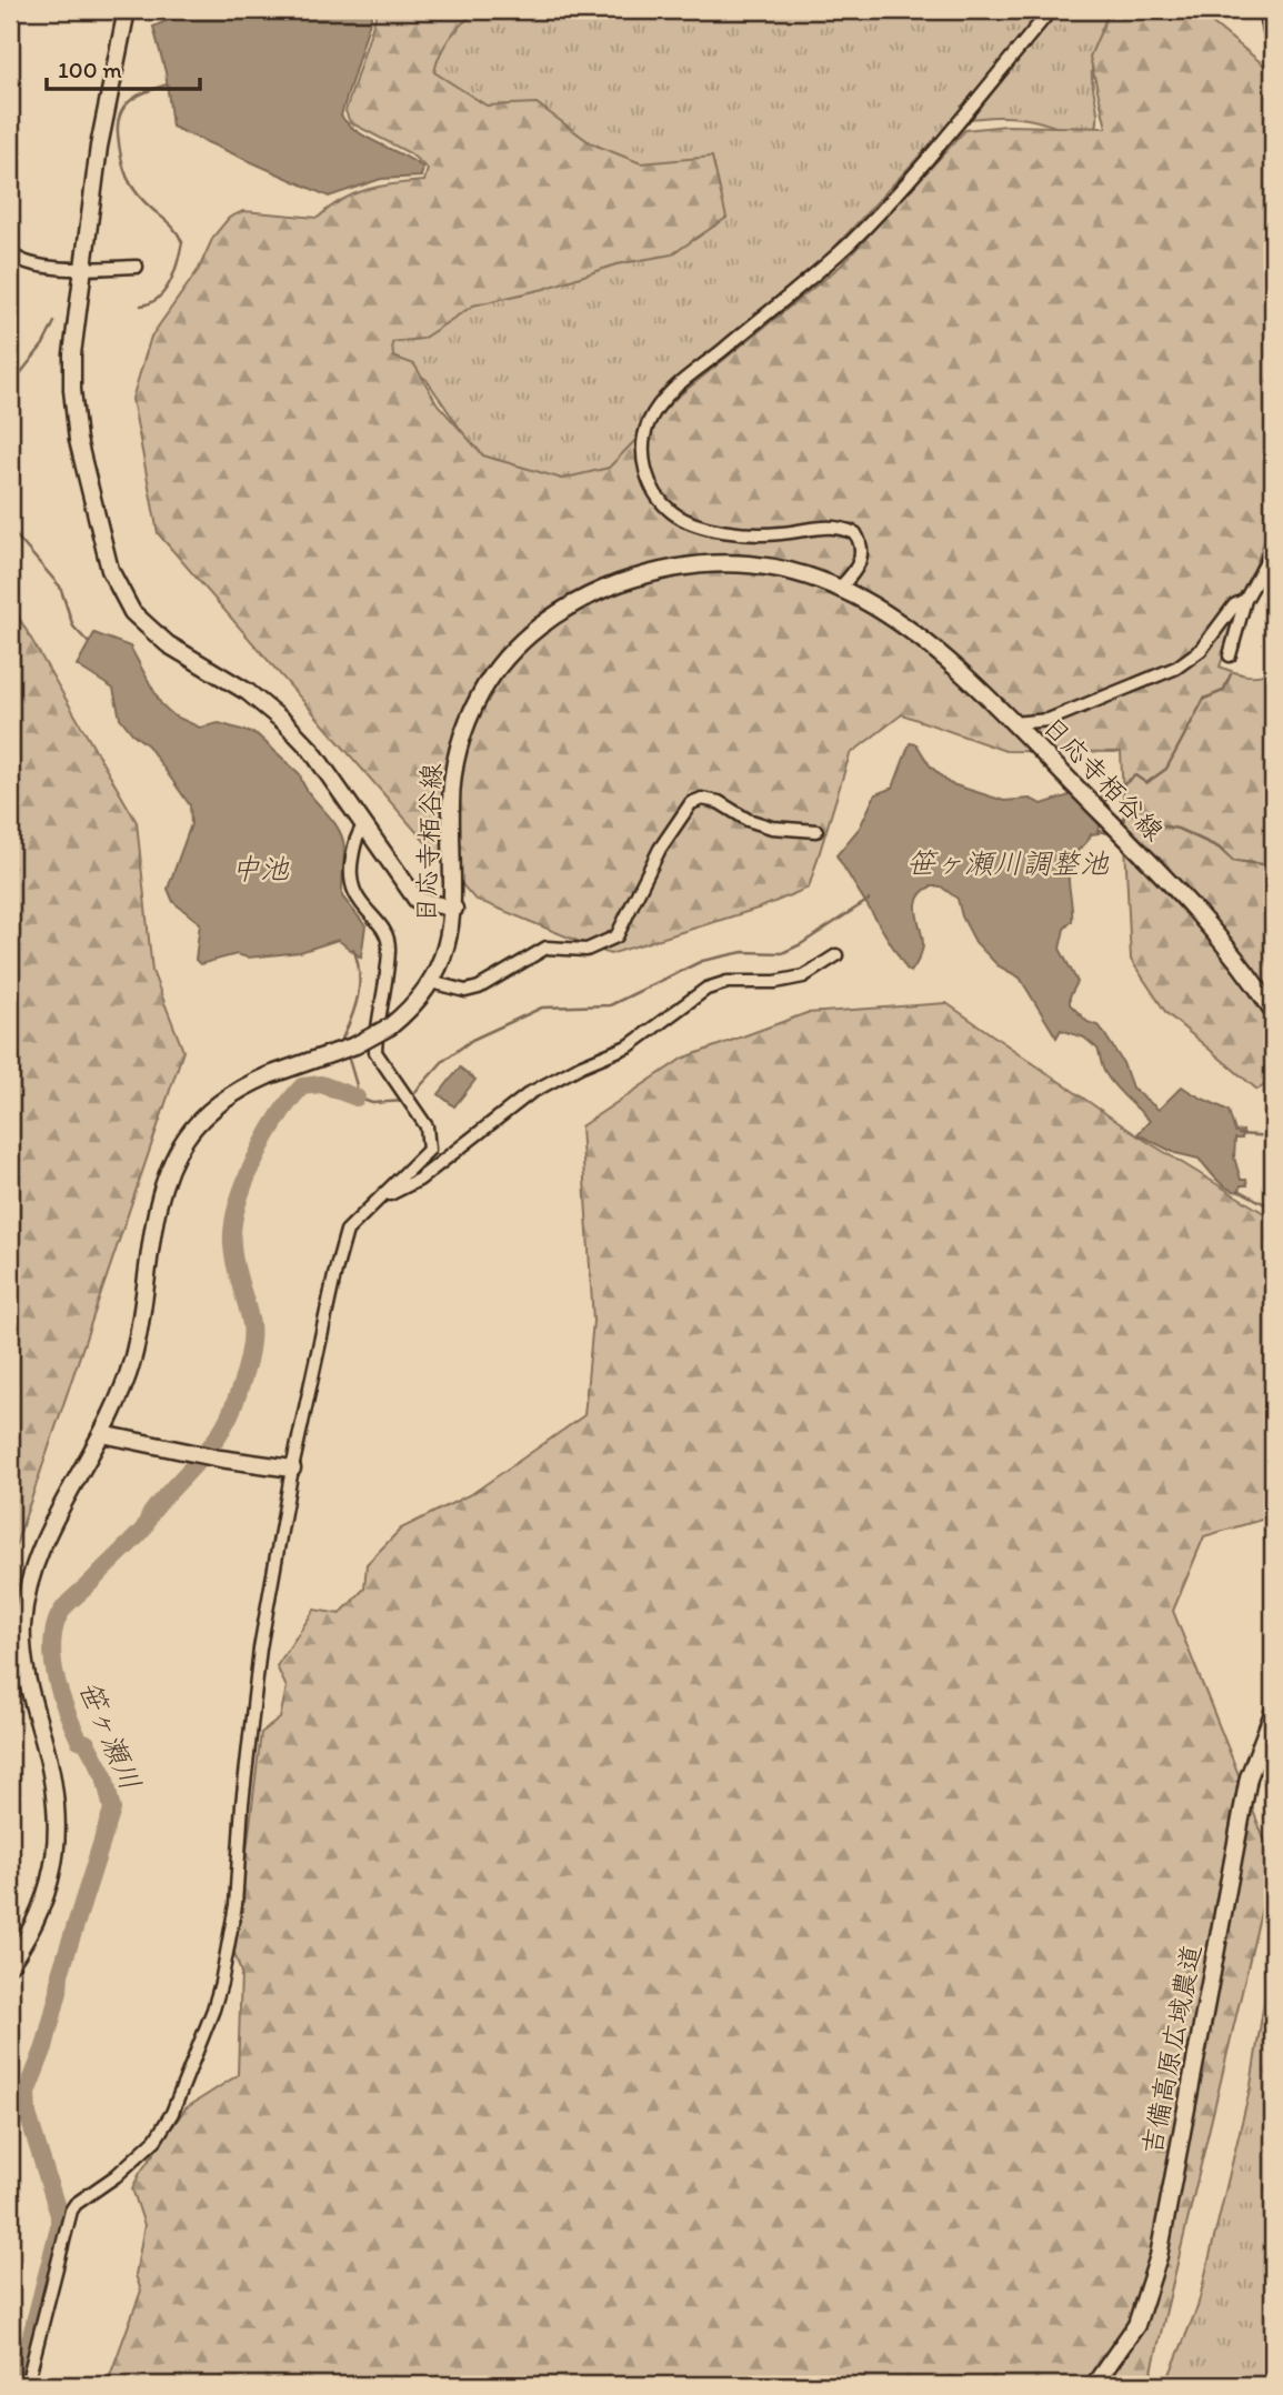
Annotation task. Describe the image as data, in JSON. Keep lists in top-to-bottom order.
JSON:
{
  "streets": {
    "main road": ["日応寺栢谷線", "吉備高原広域農道"]
  },
  "water": ["笹ヶ瀬川調整池", "中池", "笹ヶ瀬川"],
  "scale_bar": "100 m"
}
